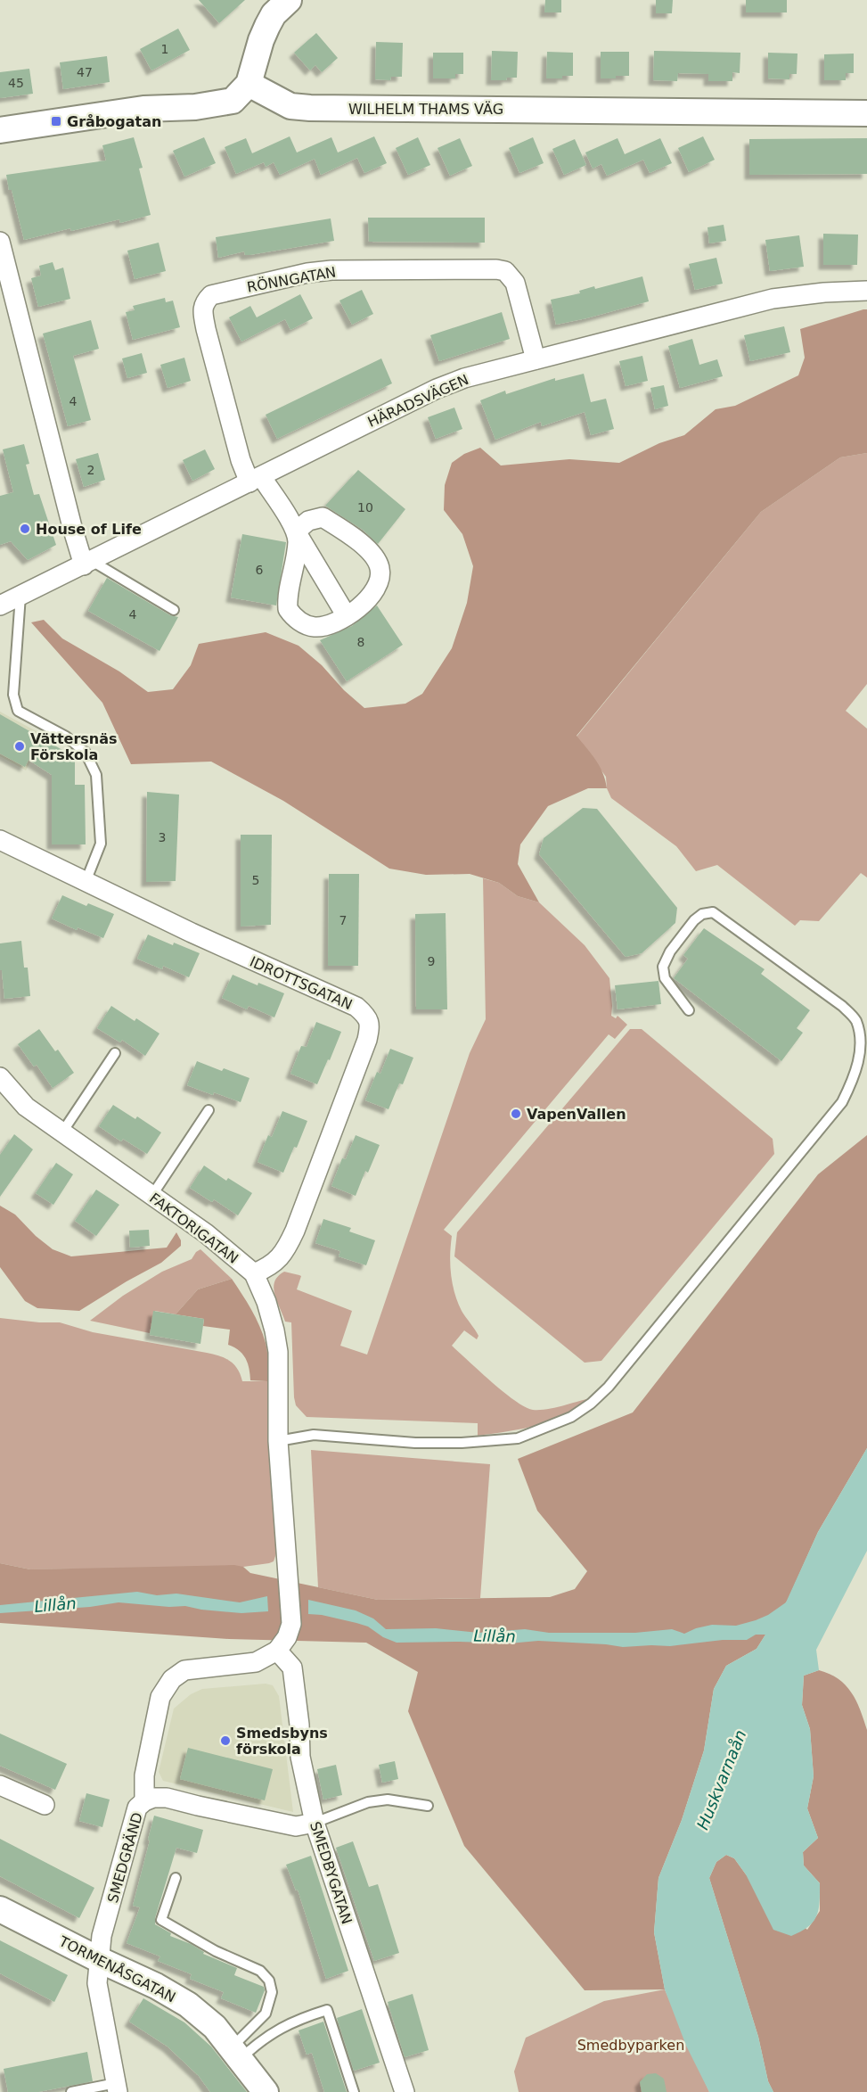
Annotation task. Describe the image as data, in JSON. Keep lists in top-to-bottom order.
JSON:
{
  "streets": {
    "street": [
      "WILHELM THAMS VÄG",
      "RÖNNGATAN",
      "HÄRADSVÄGEN",
      "IDROTTSGATAN",
      "FAKTORIGATAN",
      "SMEDGRÄND",
      "SMEDBYGATAN",
      "TORMENÅSGATAN"
    ]
  },
  "crossings": [
    ["RÖNNGATAN", "HÄRADSVÄGEN"],
    ["IDROTTSGATAN", "FAKTORIGATAN"],
    ["SMEDGRÄND", "SMEDBYGATAN"],
    ["SMEDGRÄND", "TORMENÅSGATAN"]
  ],
  "water": ["Lillån", "Huskvarnaån"],
  "parks": ["Smedbyparken"],
  "places": {
    "transit": ["Gråbogatan"],
    "other": [
      "House of Life",
      "Vättersnäs Förskola",
      "VapenVallen",
      "Smedsbyns förskola"
    ]
  },
  "house_numbers": [
    "1",
    "47",
    "45",
    "4",
    "2",
    "10",
    "6",
    "4",
    "8",
    "3",
    "5",
    "7",
    "9"
  ]
}
